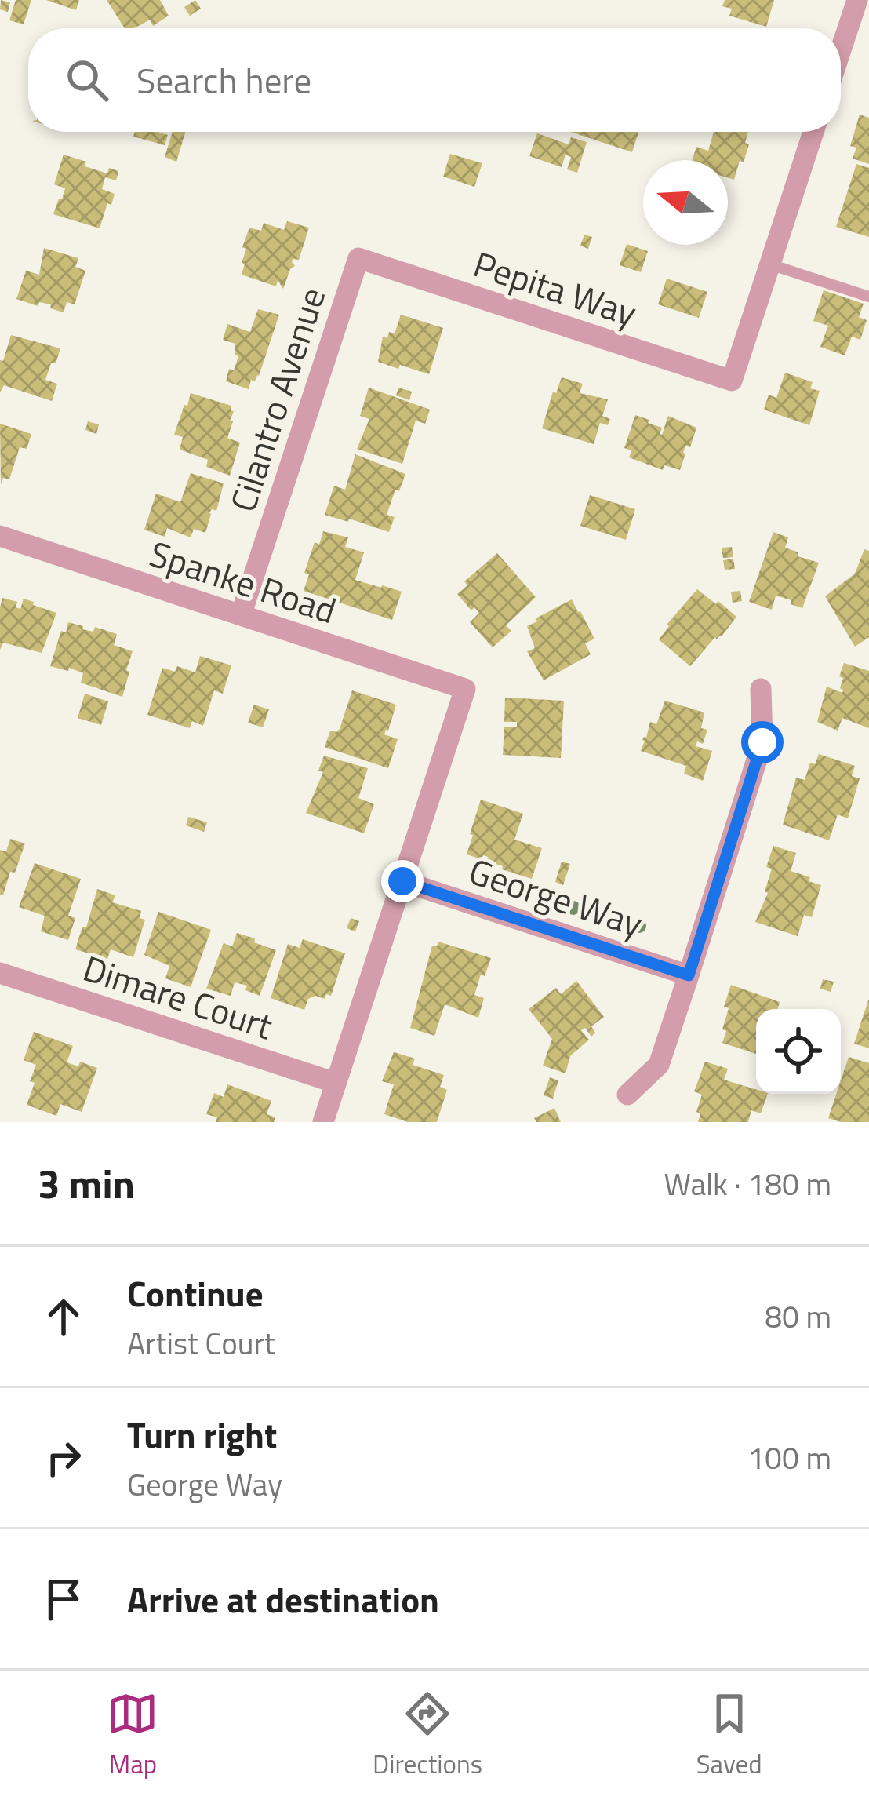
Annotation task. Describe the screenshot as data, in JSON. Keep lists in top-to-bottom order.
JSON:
{
  "streets": {
    "street": [
      "Pepita Way",
      "Cilantro Avenue",
      "Spanke Road",
      "George Way",
      "Dimare Court"
    ]
  },
  "crossings": [
    ["Pepita Way", "Cilantro Avenue"],
    ["Cilantro Avenue", "Spanke Road"],
    ["Spanke Road", "George Way"]
  ],
  "north": "left",
  "page": {
    "search": "Search here",
    "heading": ["3 min", "Walk · 180 m"],
    "list": [
      ["Continue", "Artist Court", "80 m"],
      ["Turn right", "George Way", "100 m"],
      "Arrive at destination"
    ],
    "nav": ["Map", "Directions", "Saved"]
  }
}
